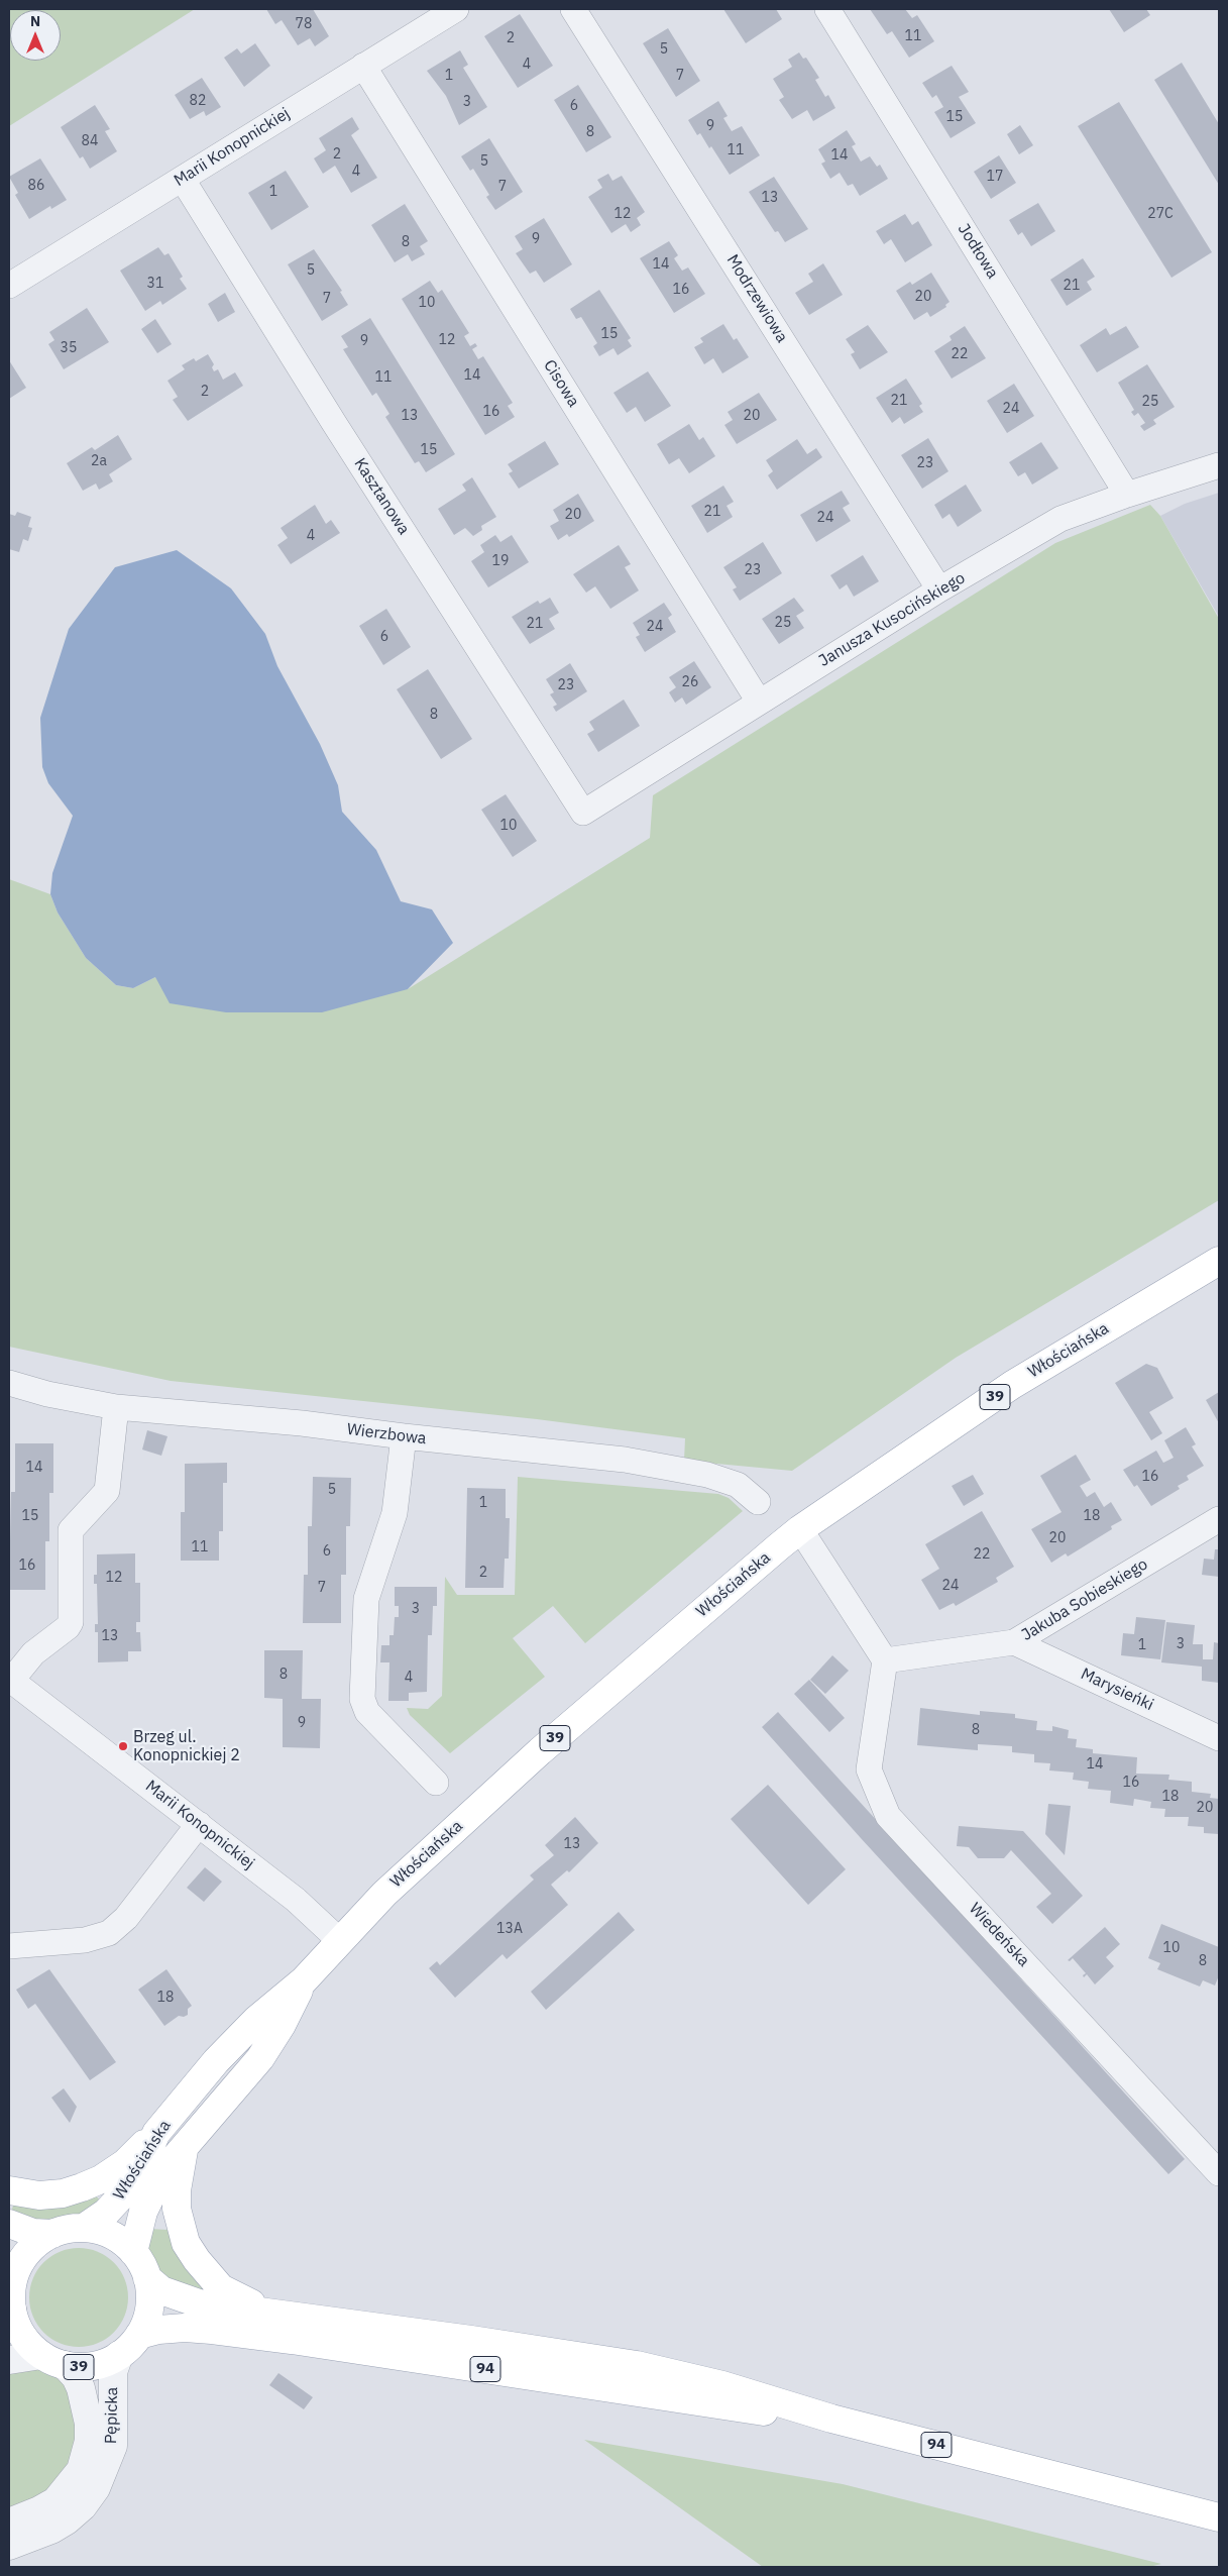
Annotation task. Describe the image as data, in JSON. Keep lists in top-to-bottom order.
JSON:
{
  "streets": {
    "main road": ["Włościańska", "39", "94"],
    "street": [
      "Marii Konopnickiej",
      "Jodłowa",
      "Modrzewiowa",
      "Cisowa",
      "Kasztanowa",
      "Janusza Kusocińskiego",
      "Wierzbowa",
      "Jakuba Sobieskiego",
      "Marysieńki",
      "Wiedeńska",
      "Pępicka"
    ]
  },
  "crossings": [
    ["Marii Konopnickiej", "Cisowa"],
    ["Marii Konopnickiej", "Kasztanowa"],
    ["Marii Konopnickiej", "Włościańska"],
    ["Jodłowa", "Janusza Kusocińskiego"],
    ["Modrzewiowa", "Janusza Kusocińskiego"],
    ["Cisowa", "Janusza Kusocińskiego"],
    ["Kasztanowa", "Janusza Kusocińskiego"],
    ["Włościańska", "39"],
    ["Włościańska", "94"],
    ["Włościańska", "Pępicka"],
    ["39", "94"],
    ["39", "Pępicka"],
    ["Jakuba Sobieskiego", "Marysieńki"],
    ["Jakuba Sobieskiego", "Wiedeńska"],
    ["94", "Pępicka"]
  ],
  "places": ["Brzeg ul. Konopnickiej 2"],
  "house_numbers": [
    "78",
    "11",
    "2",
    "5",
    "4",
    "1",
    "7",
    "82",
    "3",
    "6",
    "15",
    "9",
    "8",
    "84",
    "11",
    "2",
    "14",
    "5",
    "4",
    "17",
    "86",
    "7",
    "1",
    "13",
    "12",
    "27C",
    "9",
    "8",
    "14",
    "5",
    "31",
    "21",
    "16",
    "20",
    "7",
    "10",
    "15",
    "12",
    "9",
    "35",
    "22",
    "14",
    "11",
    "2",
    "21",
    "25",
    "24",
    "16",
    "13",
    "20",
    "15",
    "2a",
    "23",
    "21",
    "20",
    "24",
    "4",
    "19",
    "23",
    "25",
    "21",
    "24",
    "6",
    "26",
    "23",
    "8",
    "10",
    "14",
    "16",
    "5",
    "1",
    "15",
    "18",
    "20",
    "11",
    "6",
    "22",
    "16",
    "2",
    "12",
    "24",
    "7",
    "3",
    "13",
    "3",
    "1",
    "8",
    "4",
    "9",
    "8",
    "14",
    "16",
    "18",
    "20",
    "13",
    "13A",
    "10",
    "8",
    "18"
  ],
  "north": "top"
}
